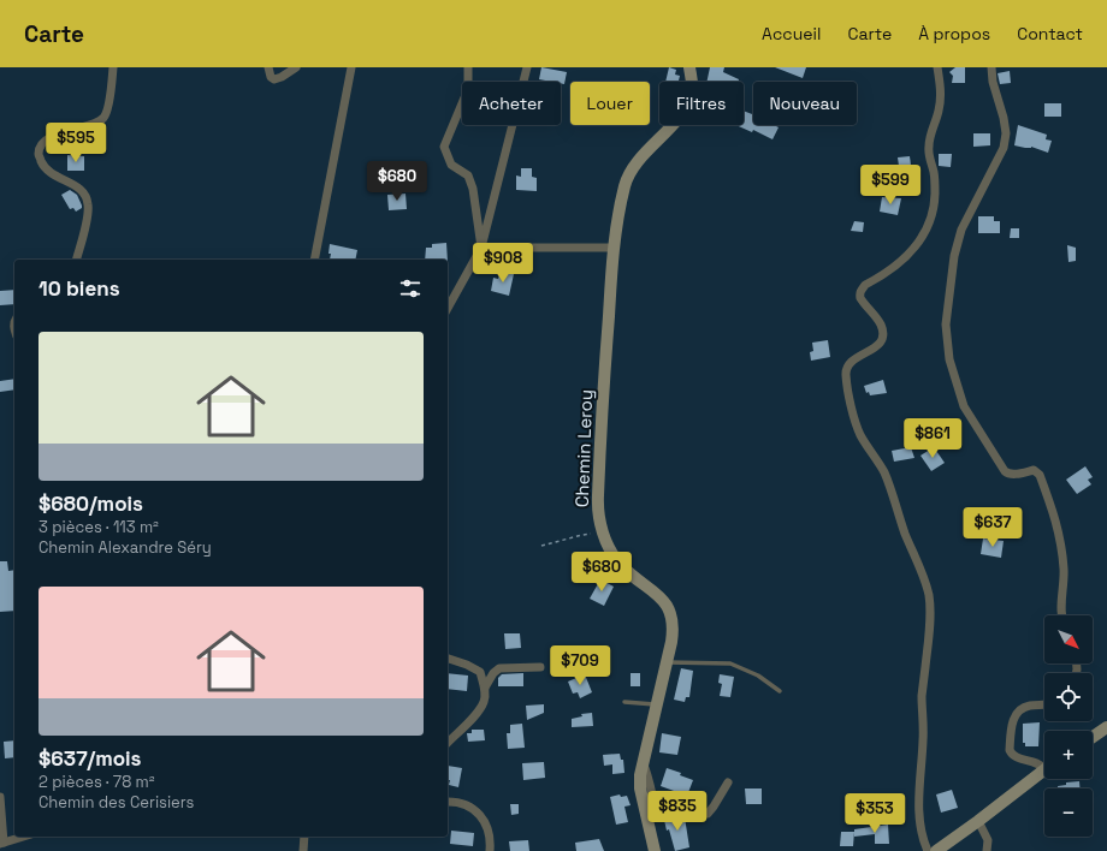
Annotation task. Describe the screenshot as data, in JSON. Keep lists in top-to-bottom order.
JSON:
{
  "streets": {
    "street": ["Chemin Leroy"]
  },
  "north": "bottom right",
  "page": {
    "header": "Carte",
    "nav": [
      "Accueil",
      "Carte",
      "À propos",
      "Contact"
    ],
    "chip": [
      "Acheter",
      "Louer",
      "Filtres",
      "Nouveau"
    ],
    "price": [
      "$595",
      "$680",
      "$599",
      "$908",
      "$861",
      "$637",
      "$680",
      "$709",
      "$835",
      "$353"
    ],
    "heading": "10 biens",
    "list": [
      {
        "name": "$680/mois",
        "note": "3 pièces · 113 m² · Chemin Alexandre Séry"
      },
      {
        "name": "$637/mois",
        "note": "2 pièces · 78 m² · Chemin des Cerisiers"
      }
    ],
    "map_buttons": ["+", "−"]
  }
}
